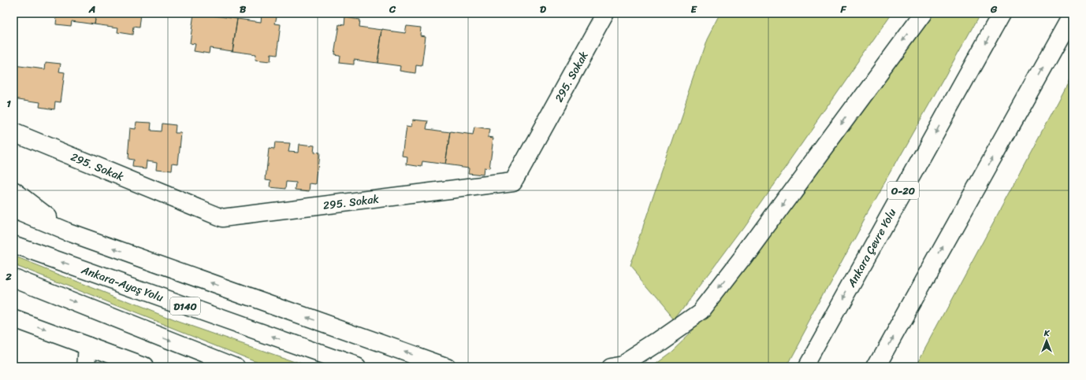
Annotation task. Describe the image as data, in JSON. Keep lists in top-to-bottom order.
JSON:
{
  "streets": {
    "main road": [
      "295. Sokak",
      "O-20",
      "Ankara Çevre Yolu",
      "Ankara-Ayaş Yolu",
      "D140"
    ]
  },
  "north": "top",
  "grid": {
    "columns": [
      "A",
      "B",
      "C",
      "D",
      "E",
      "F",
      "G"
    ],
    "rows": ["1", "2"]
  }
}
